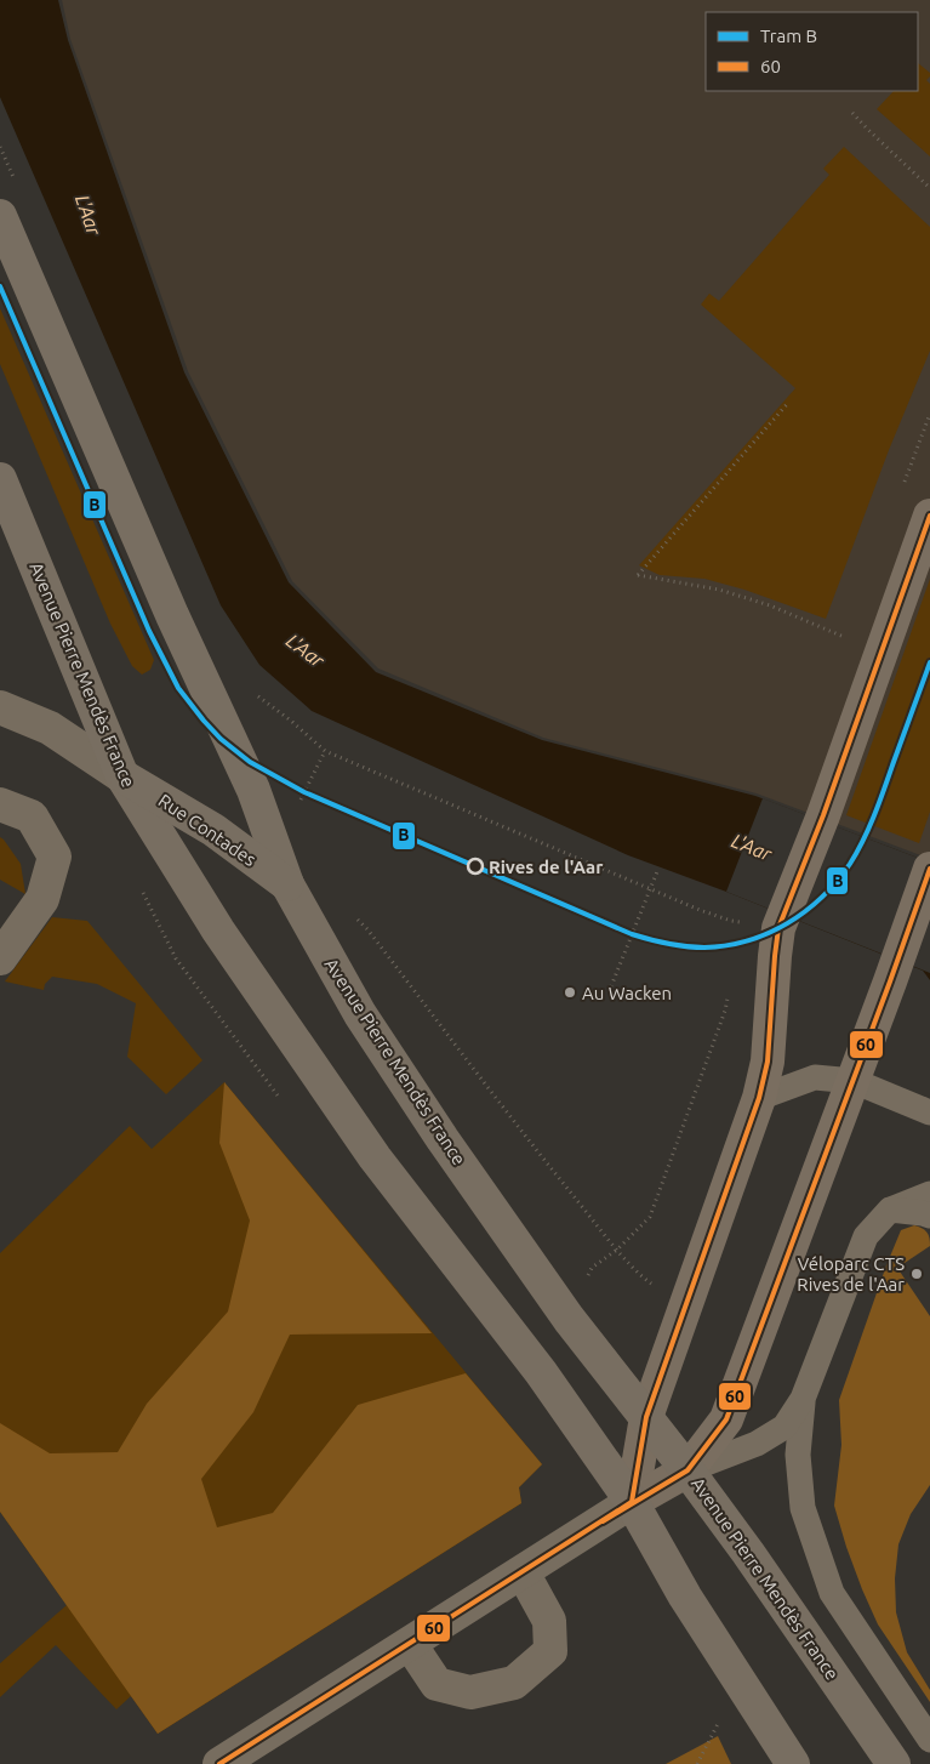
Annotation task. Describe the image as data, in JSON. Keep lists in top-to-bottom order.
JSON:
{
  "streets": {
    "main road": ["Avenue Pierre Mendès France", "Rue Contades"]
  },
  "crossings": [
    ["Avenue Pierre Mendès France", "Rue Contades"]
  ],
  "water": ["L'Aar"],
  "places": ["Rives de l'Aar", "Au Wacken", "Véloparc CTS Rives de l'Aar"],
  "lines": ["tram line B", "transit line 60"],
  "legend": ["Tram B", "60"]
}
